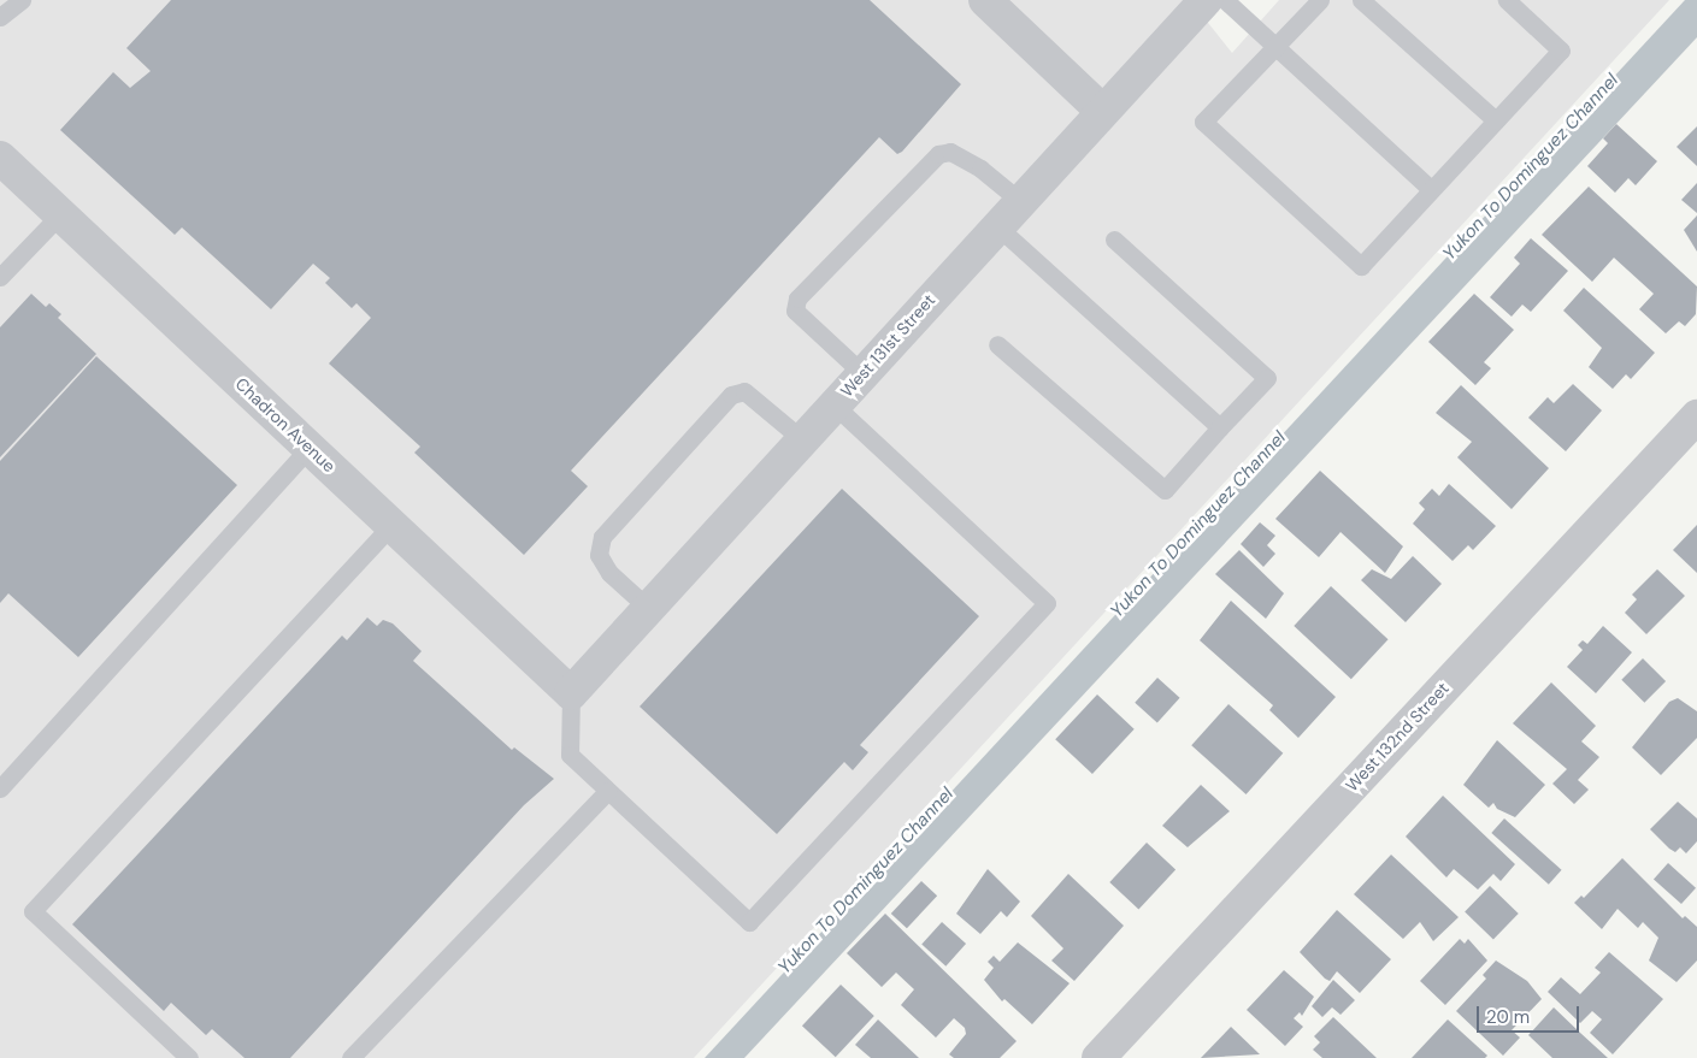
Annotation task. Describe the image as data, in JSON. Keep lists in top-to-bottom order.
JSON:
{
  "streets": {
    "street": ["West 131st Street", "Chadron Avenue", "West 132nd Street"]
  },
  "crossings": [
    ["West 131st Street", "Chadron Avenue"]
  ],
  "water": ["Yukon To Dominguez Channel"],
  "scale_bar": "20 m"
}
